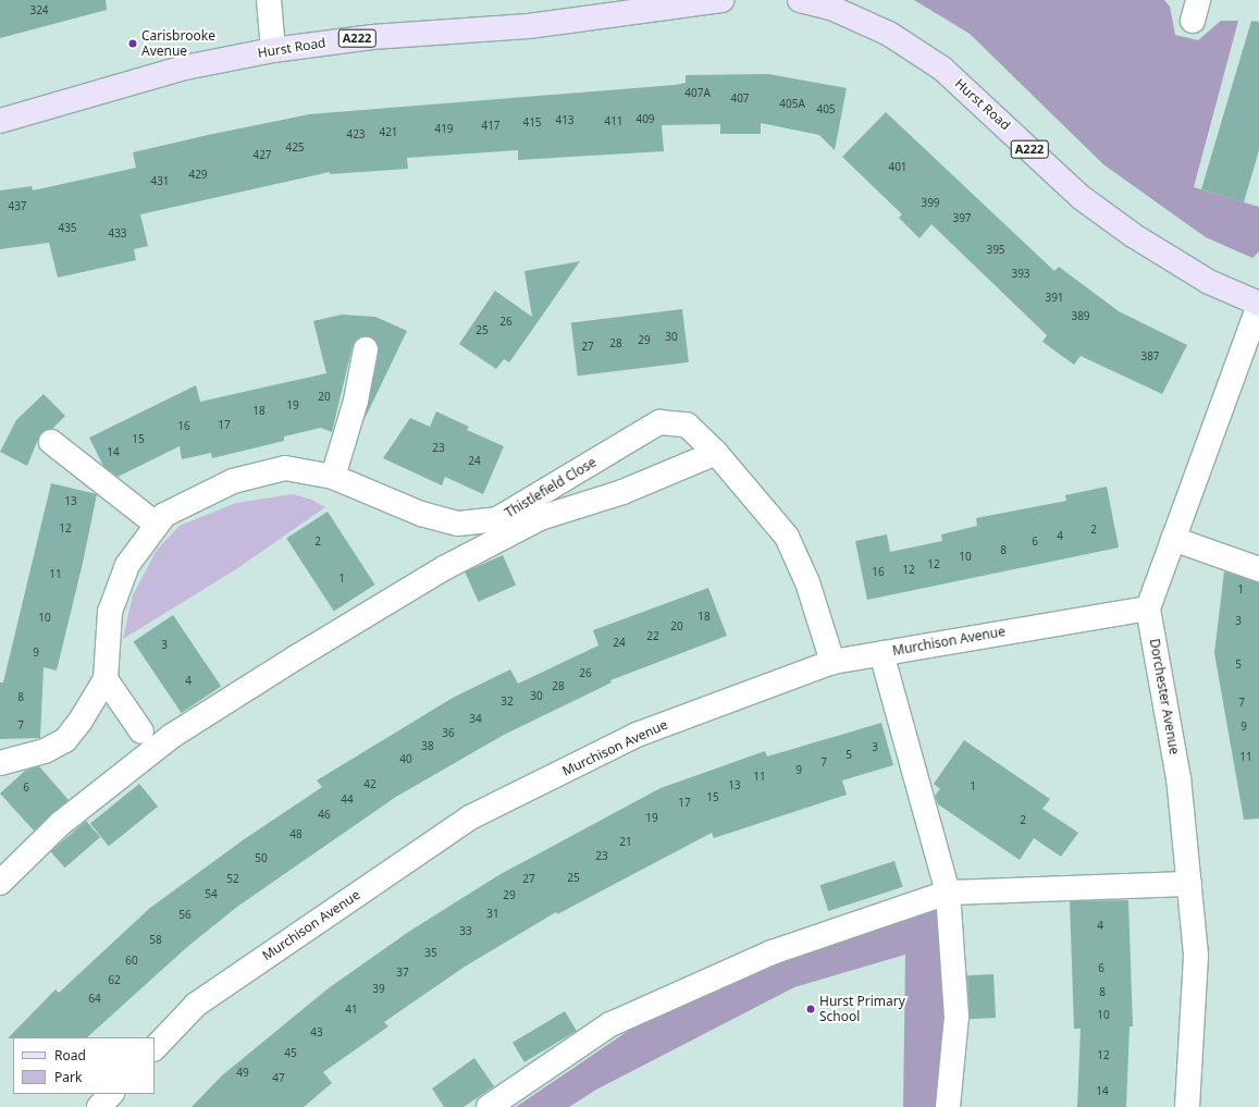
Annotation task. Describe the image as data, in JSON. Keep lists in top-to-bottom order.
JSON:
{
  "streets": {
    "main road": ["A222", "Hurst Road"],
    "street": ["Thistlefield Close", "Murchison Avenue", "Dorchester Avenue"]
  },
  "crossings": [
    ["Hurst Road", "Dorchester Avenue"],
    ["Thistlefield Close", "Murchison Avenue"],
    ["Murchison Avenue", "Dorchester Avenue"]
  ],
  "places": ["Carisbrooke Avenue", "Hurst Primary School"],
  "house_numbers": [
    "324",
    "407A",
    "407",
    "405A",
    "405",
    "409",
    "413",
    "411",
    "415",
    "417",
    "419",
    "421",
    "423",
    "425",
    "427",
    "401",
    "429",
    "431",
    "399",
    "437",
    "397",
    "435",
    "433",
    "395",
    "393",
    "391",
    "389",
    "26",
    "25",
    "30",
    "29",
    "28",
    "27",
    "387",
    "20",
    "19",
    "18",
    "17",
    "16",
    "15",
    "23",
    "14",
    "24",
    "13",
    "12",
    "2",
    "4",
    "2",
    "6",
    "8",
    "10",
    "12",
    "12",
    "16",
    "11",
    "1",
    "1",
    "18",
    "10",
    "3",
    "20",
    "22",
    "24",
    "3",
    "9",
    "5",
    "26",
    "4",
    "28",
    "30",
    "8",
    "32",
    "7",
    "34",
    "7",
    "9",
    "36",
    "38",
    "3",
    "5",
    "11",
    "40",
    "7",
    "9",
    "11",
    "42",
    "13",
    "1",
    "6",
    "15",
    "44",
    "17",
    "46",
    "19",
    "2",
    "48",
    "21",
    "23",
    "50",
    "25",
    "52",
    "27",
    "54",
    "29",
    "31",
    "56",
    "4",
    "33",
    "58",
    "35",
    "60",
    "6",
    "37",
    "62",
    "39",
    "8",
    "64",
    "41",
    "10",
    "43",
    "45",
    "12",
    "49",
    "47",
    "14"
  ],
  "legend": ["Road", "Park"]
}
